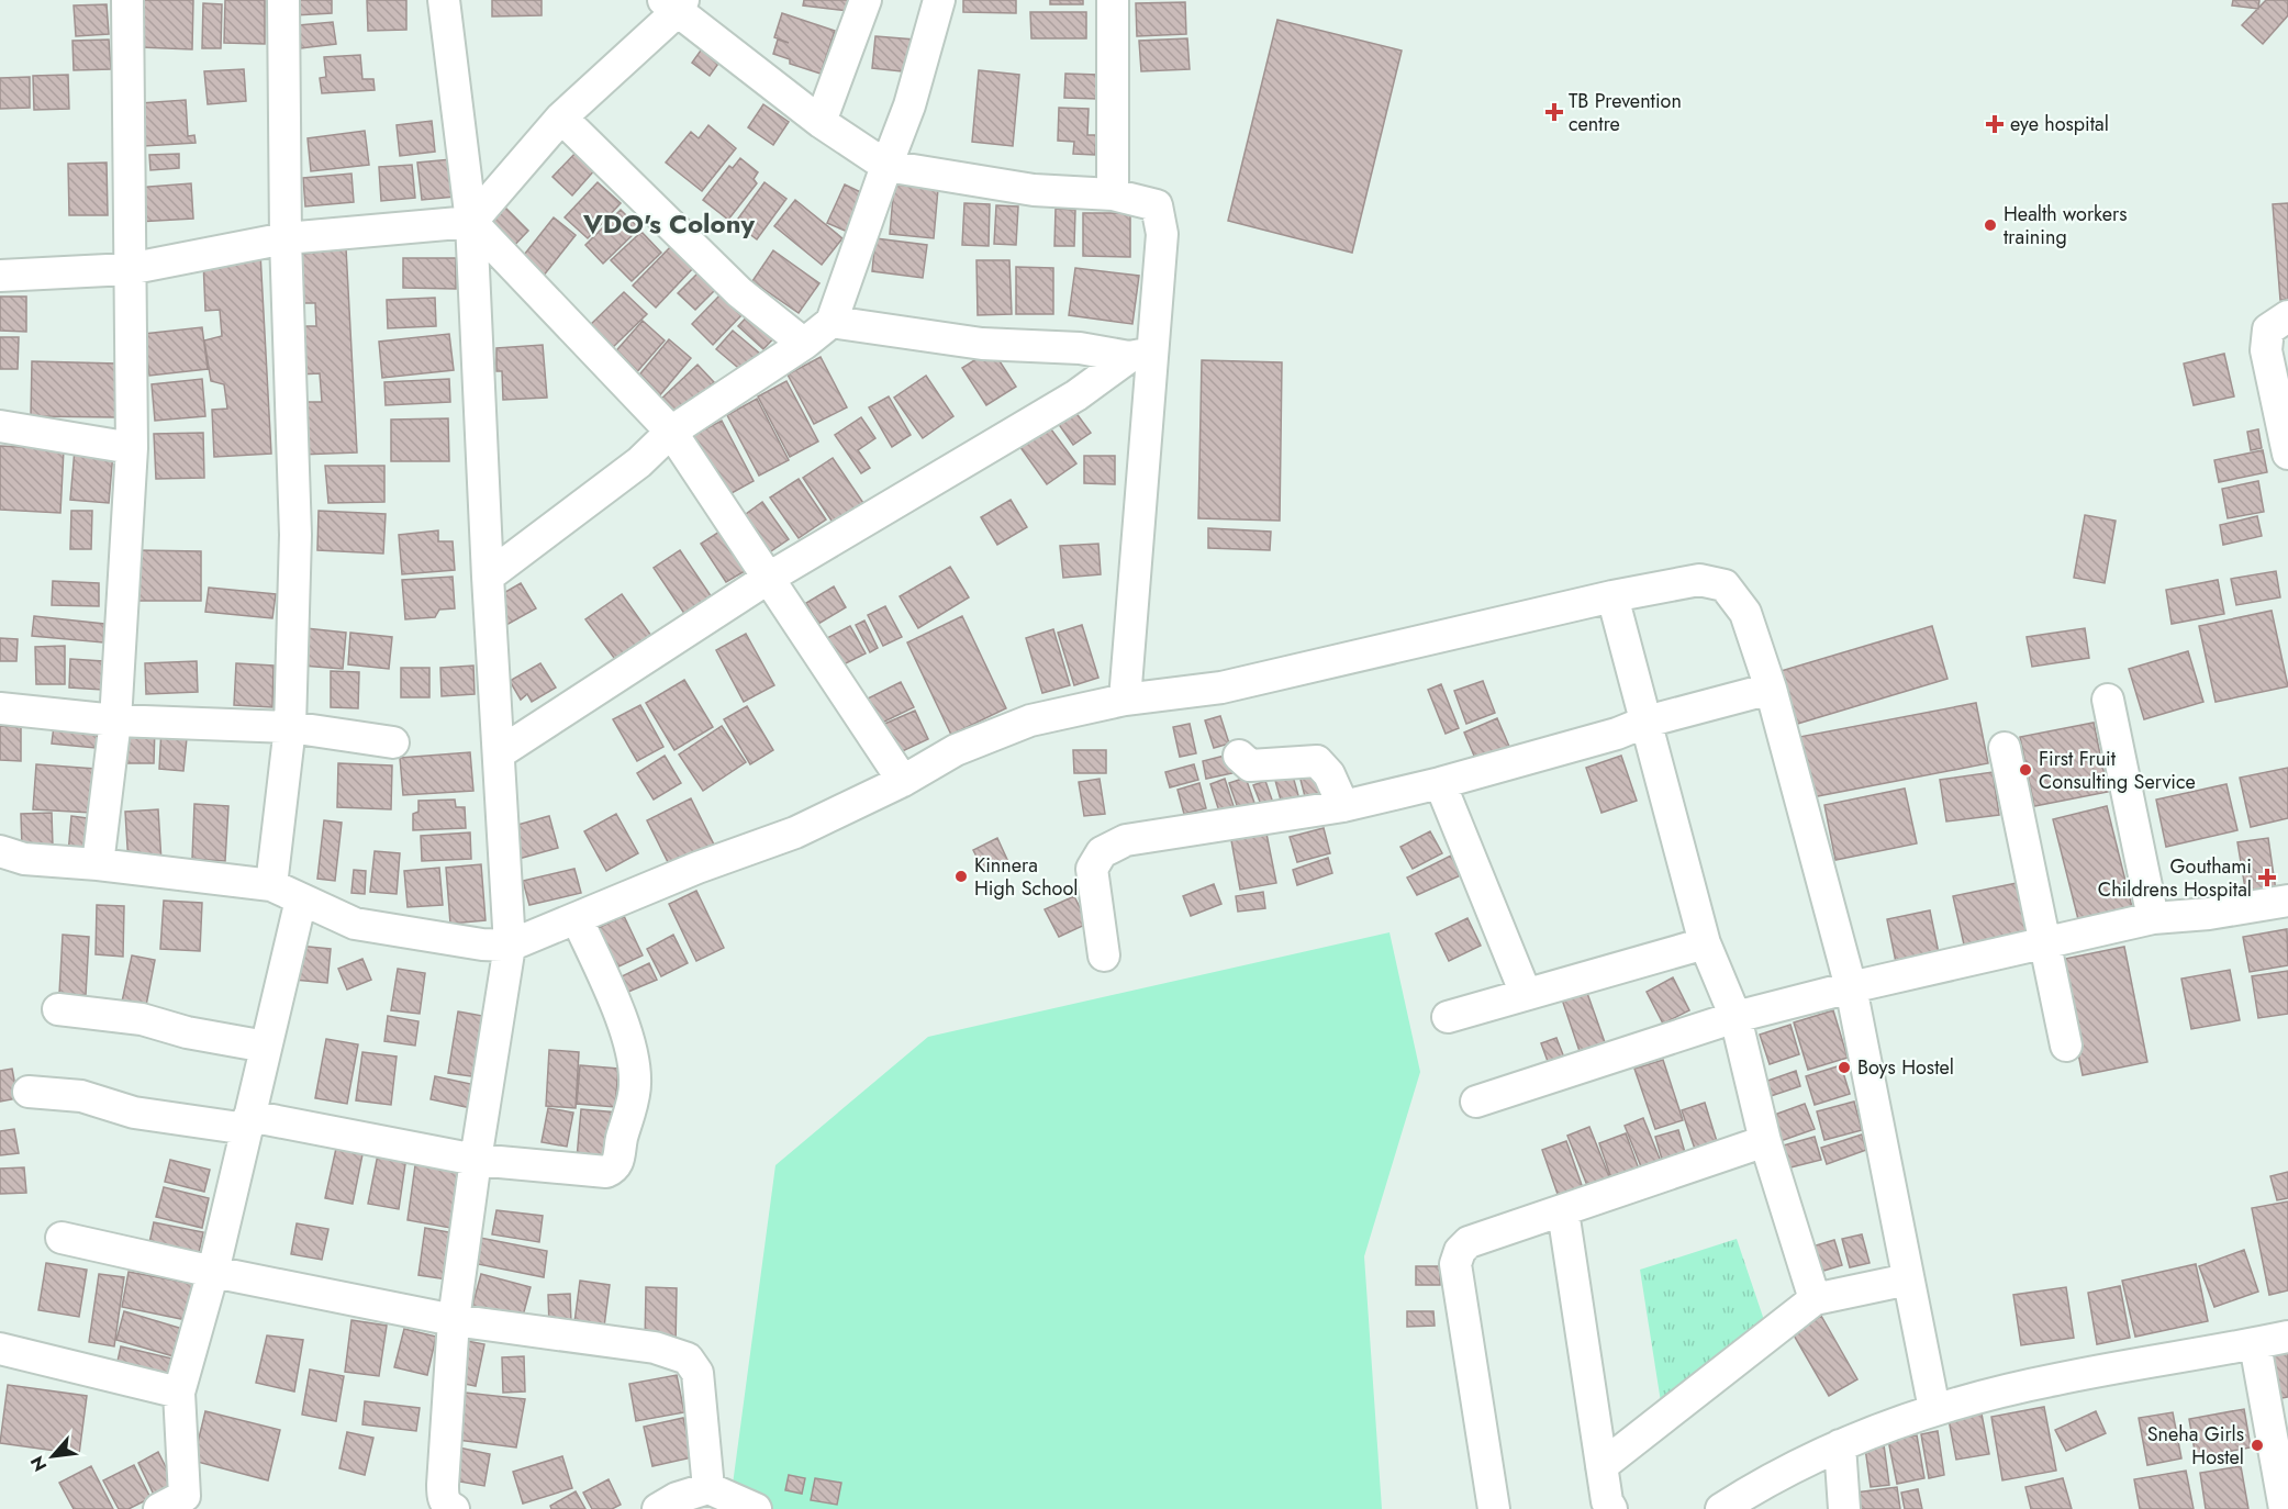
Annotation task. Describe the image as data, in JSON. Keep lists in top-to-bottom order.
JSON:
{
  "districts": ["VDO's Colony"],
  "places": {
    "health": ["TB Prevention centre", "eye hospital", "Gouthami Childrens Hospital"],
    "other": [
      "Health workers training",
      "First Fruit Consulting Service",
      "Kinnera High School",
      "Boys Hostel",
      "Sneha Girls Hostel"
    ]
  },
  "north": "bottom left"
}
